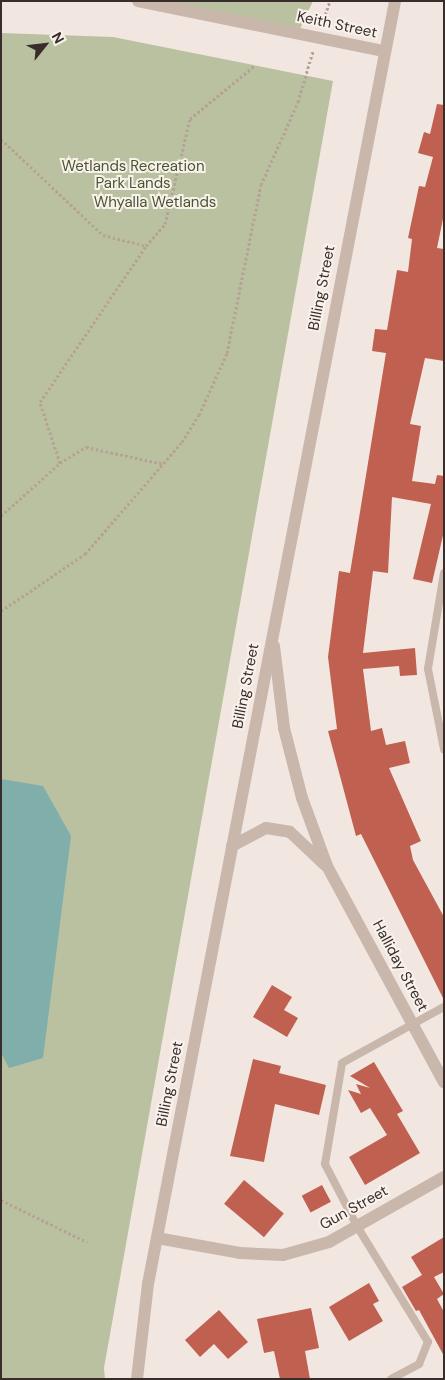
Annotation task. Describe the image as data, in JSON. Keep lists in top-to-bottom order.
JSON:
{
  "streets": {
    "street": [
      "Keith Street",
      "Billing Street",
      "Halliday Street",
      "Gun Street"
    ]
  },
  "crossings": [
    ["Keith Street", "Billing Street"],
    ["Billing Street", "Halliday Street"],
    ["Billing Street", "Gun Street"]
  ],
  "parks": ["Wetlands Recreation Park Lands", "Whyalla Wetlands"],
  "north": "top right"
}
